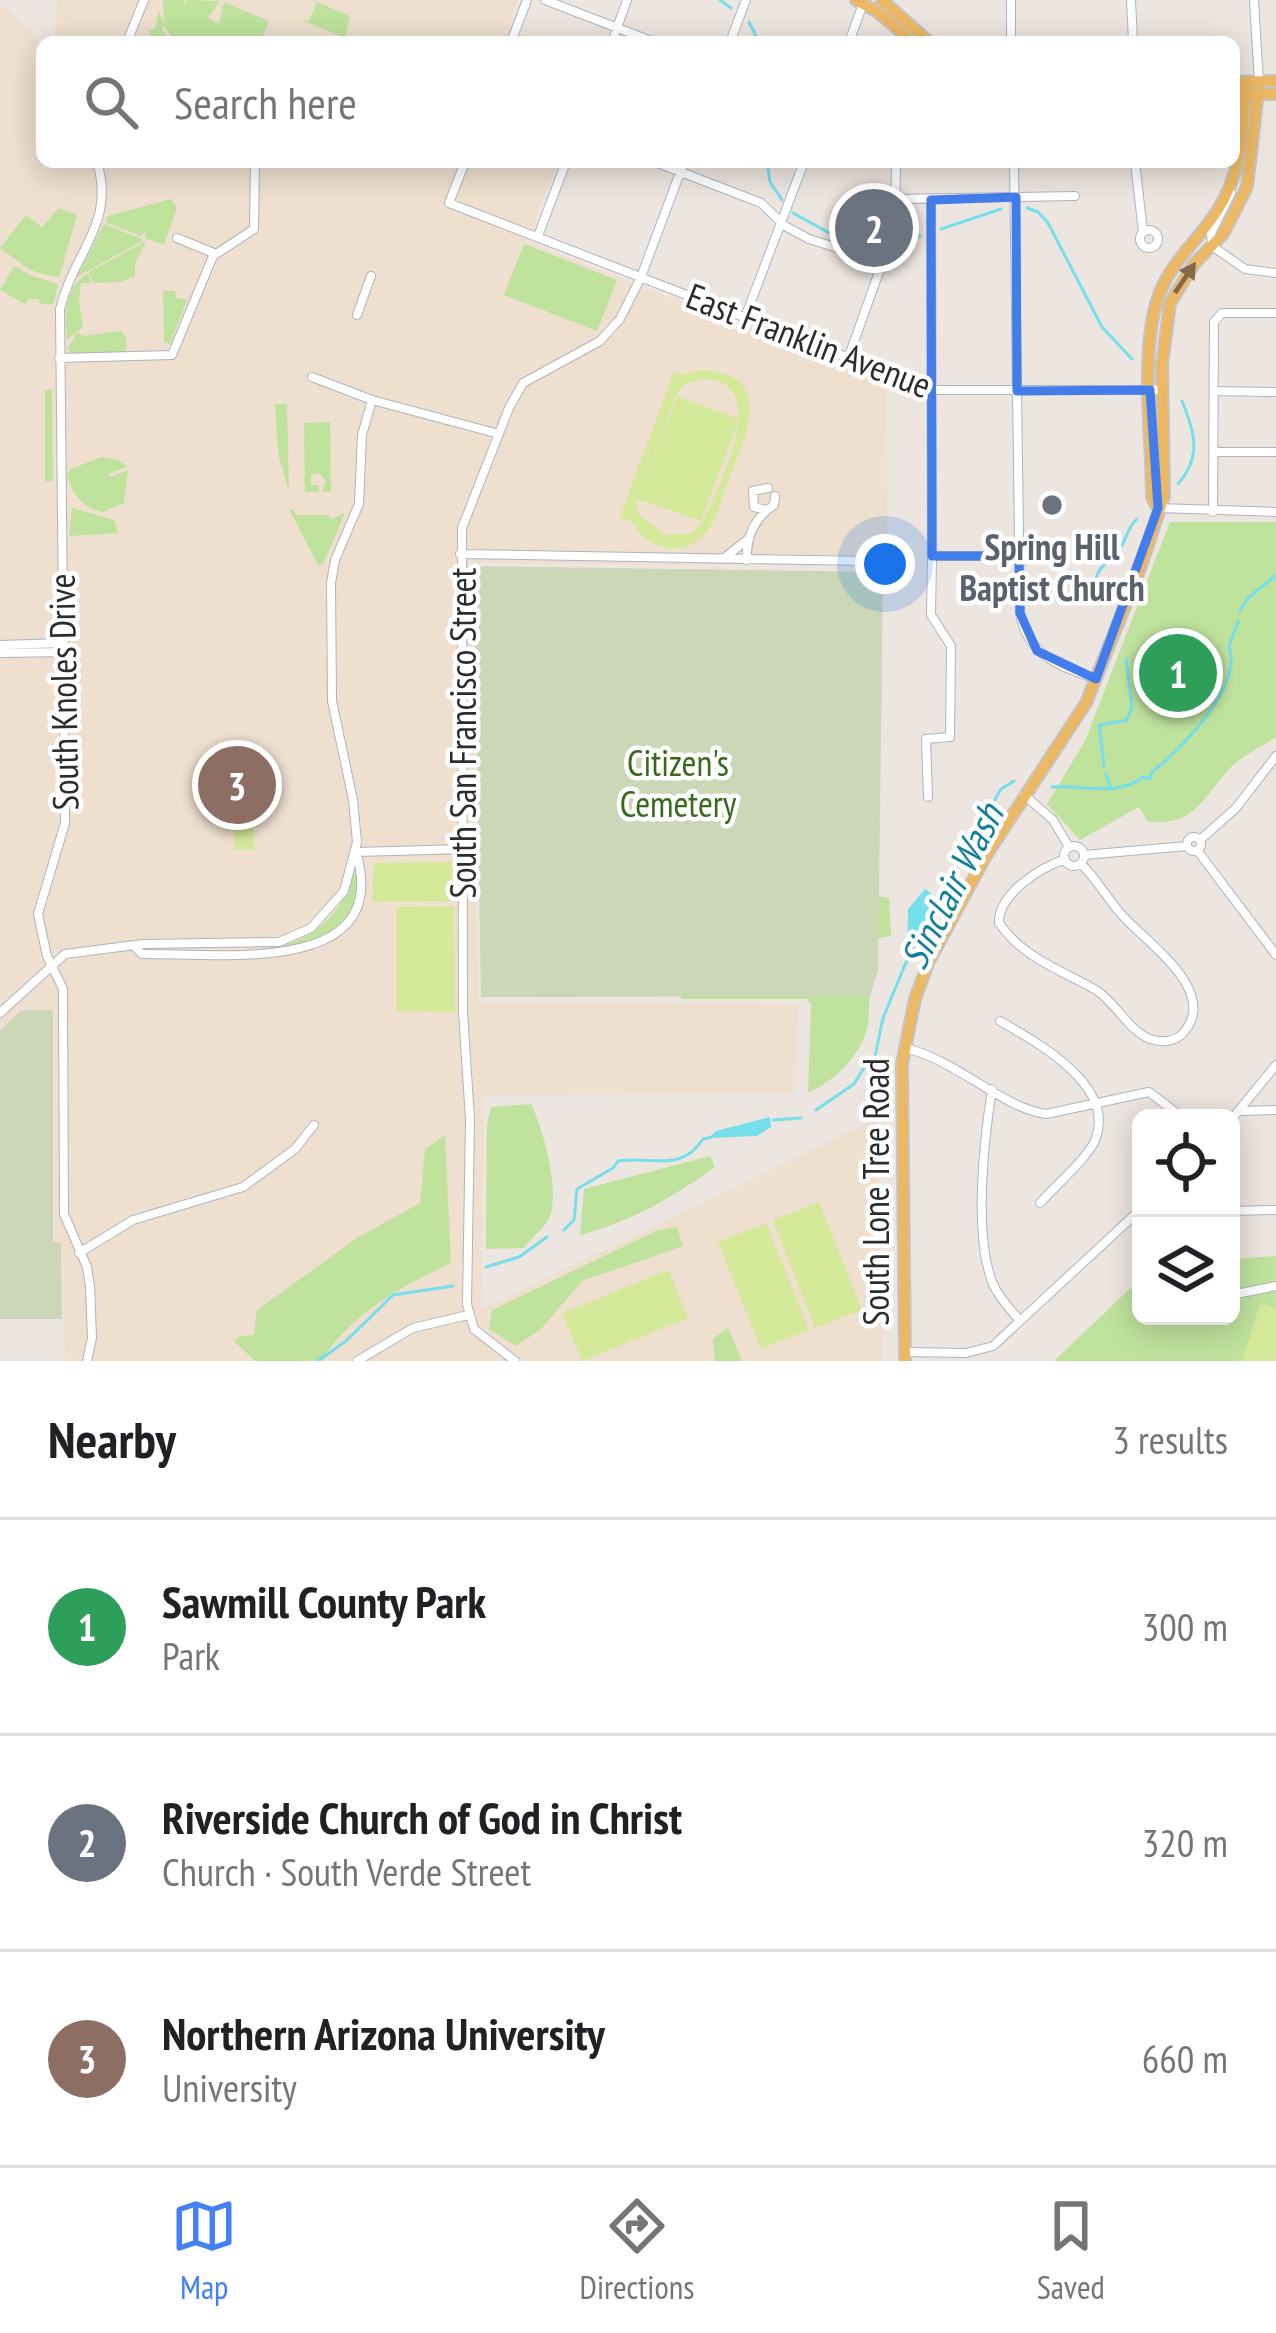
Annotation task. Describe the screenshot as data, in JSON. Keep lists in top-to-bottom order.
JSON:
{
  "streets": {
    "main road": ["South Lone Tree Road"],
    "street": ["East Franklin Avenue", "South Knoles Drive", "South San Francisco Street"]
  },
  "crossings": [
    ["East Franklin Avenue", "South San Francisco Street"],
    ["East Franklin Avenue", "South Lone Tree Road"]
  ],
  "water": ["Sinclair Wash"],
  "parks": ["Citizen's Cemetery"],
  "places": ["Spring Hill Baptist Church"],
  "page": {
    "search": "Search here",
    "pins": ["2", "1", "3"],
    "heading": ["Nearby", "3 results"],
    "list": [
      {
        "mark": "1",
        "name": "Sawmill County Park",
        "note": "Park",
        "value": "300 m"
      },
      {
        "mark": "2",
        "name": "Riverside Church of God in Christ",
        "note": "Church · South Verde Street",
        "value": "320 m"
      },
      {
        "mark": "3",
        "name": "Northern Arizona University",
        "note": "University",
        "value": "660 m"
      }
    ],
    "nav": ["Map", "Directions", "Saved"]
  }
}
